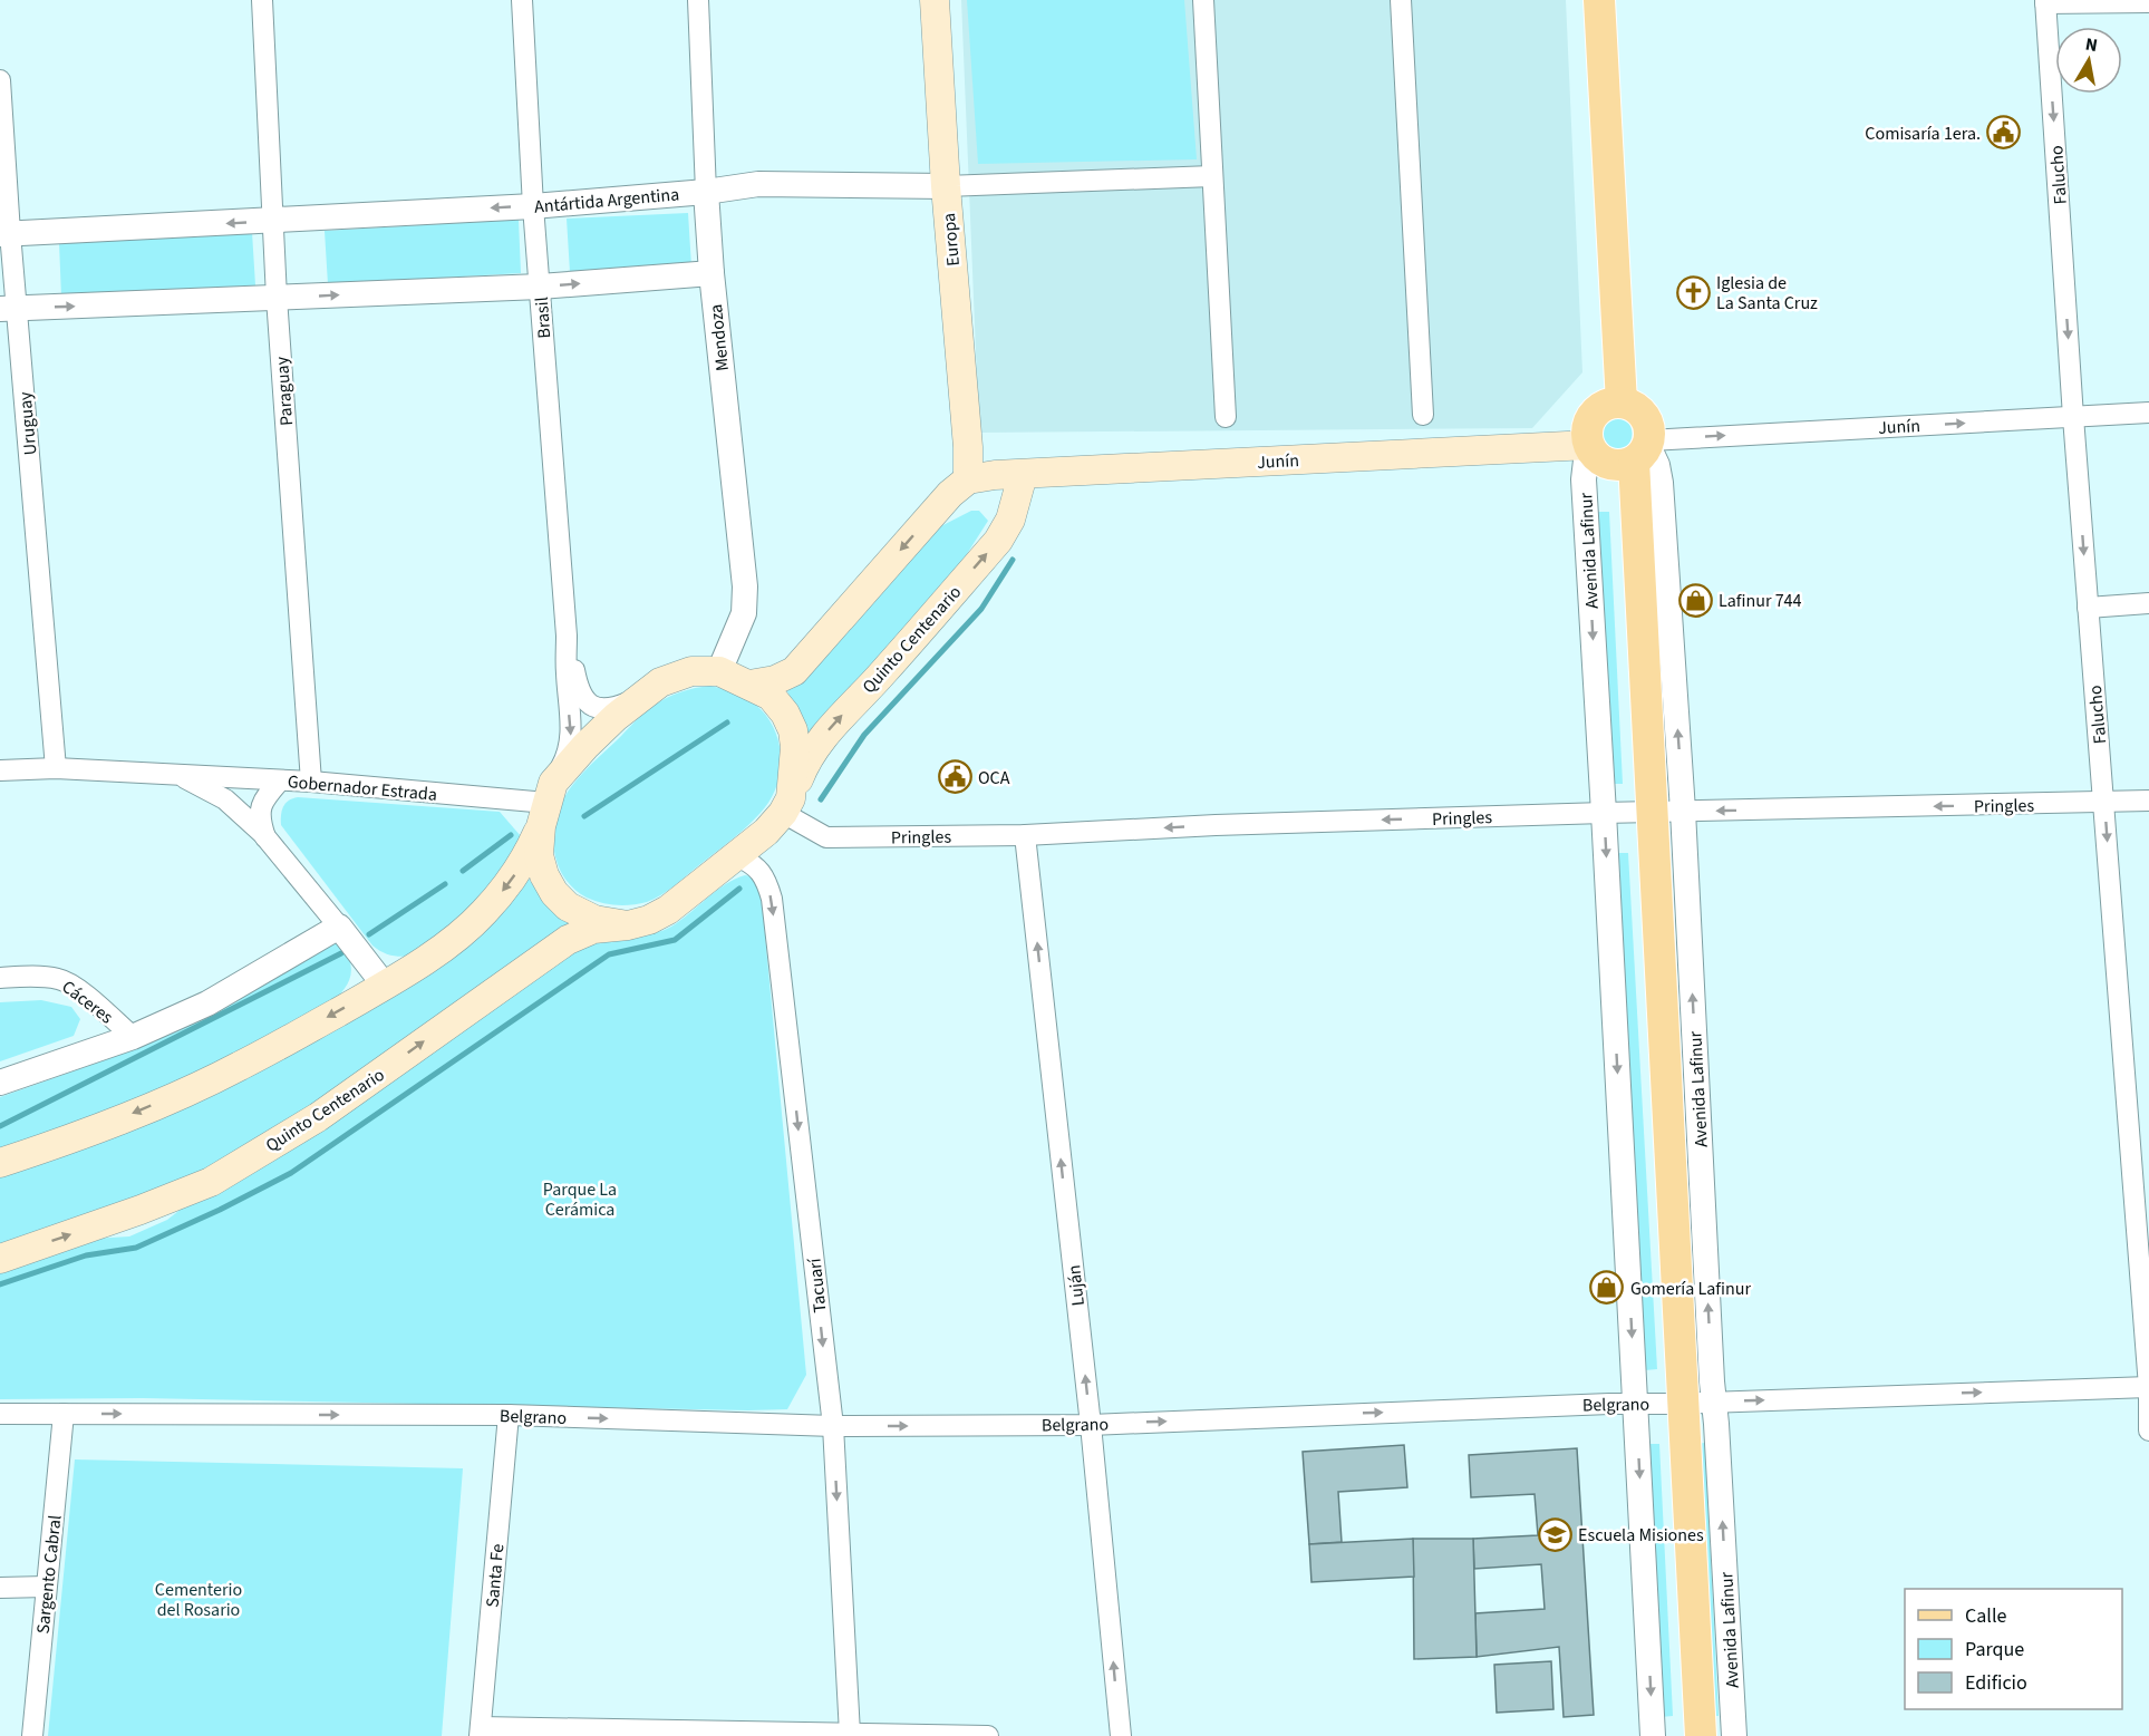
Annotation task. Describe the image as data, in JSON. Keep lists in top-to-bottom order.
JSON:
{
  "streets": {
    "main road": [
      "Europa",
      "Junín",
      "Avenida Lafinur",
      "Quinto Centenario"
    ],
    "street": [
      "Falucho",
      "Antártida Argentina",
      "Brasil",
      "Mendoza",
      "Paraguay",
      "Uruguay",
      "Gobernador Estrada",
      "Pringles",
      "Cáceres",
      "Tacuarí",
      "Luján",
      "Belgrano",
      "Sargento Cabral",
      "Santa Fe"
    ]
  },
  "crossings": [
    ["Falucho", "Junín"],
    ["Falucho", "Pringles"],
    ["Falucho", "Belgrano"],
    ["Antártida Argentina", "Europa"],
    ["Antártida Argentina", "Brasil"],
    ["Antártida Argentina", "Mendoza"],
    ["Antártida Argentina", "Paraguay"],
    ["Antártida Argentina", "Uruguay"],
    ["Europa", "Junín"],
    ["Brasil", "Gobernador Estrada"],
    ["Paraguay", "Gobernador Estrada"],
    ["Uruguay", "Gobernador Estrada"],
    ["Junín", "Avenida Lafinur"],
    ["Junín", "Quinto Centenario"],
    ["Avenida Lafinur", "Pringles"],
    ["Avenida Lafinur", "Belgrano"],
    ["Quinto Centenario", "Pringles"],
    ["Pringles", "Luján"],
    ["Tacuarí", "Belgrano"],
    ["Luján", "Belgrano"],
    ["Belgrano", "Sargento Cabral"],
    ["Belgrano", "Santa Fe"]
  ],
  "one_way": [
    "Falucho",
    "Junín",
    "Pringles",
    "Tacuarí",
    "Luján",
    "Belgrano"
  ],
  "parks": ["Parque La Cerámica", "Cementerio del Rosario"],
  "places": {
    "public building": ["Comisaría 1era.", "OCA"],
    "church": ["Iglesia de La Santa Cruz"],
    "shop": ["Lafinur 744", "Gomería Lafinur"],
    "school or university": ["Escuela Misiones"]
  },
  "legend": ["Calle", "Parque", "Edificio"],
  "north": "top"
}
